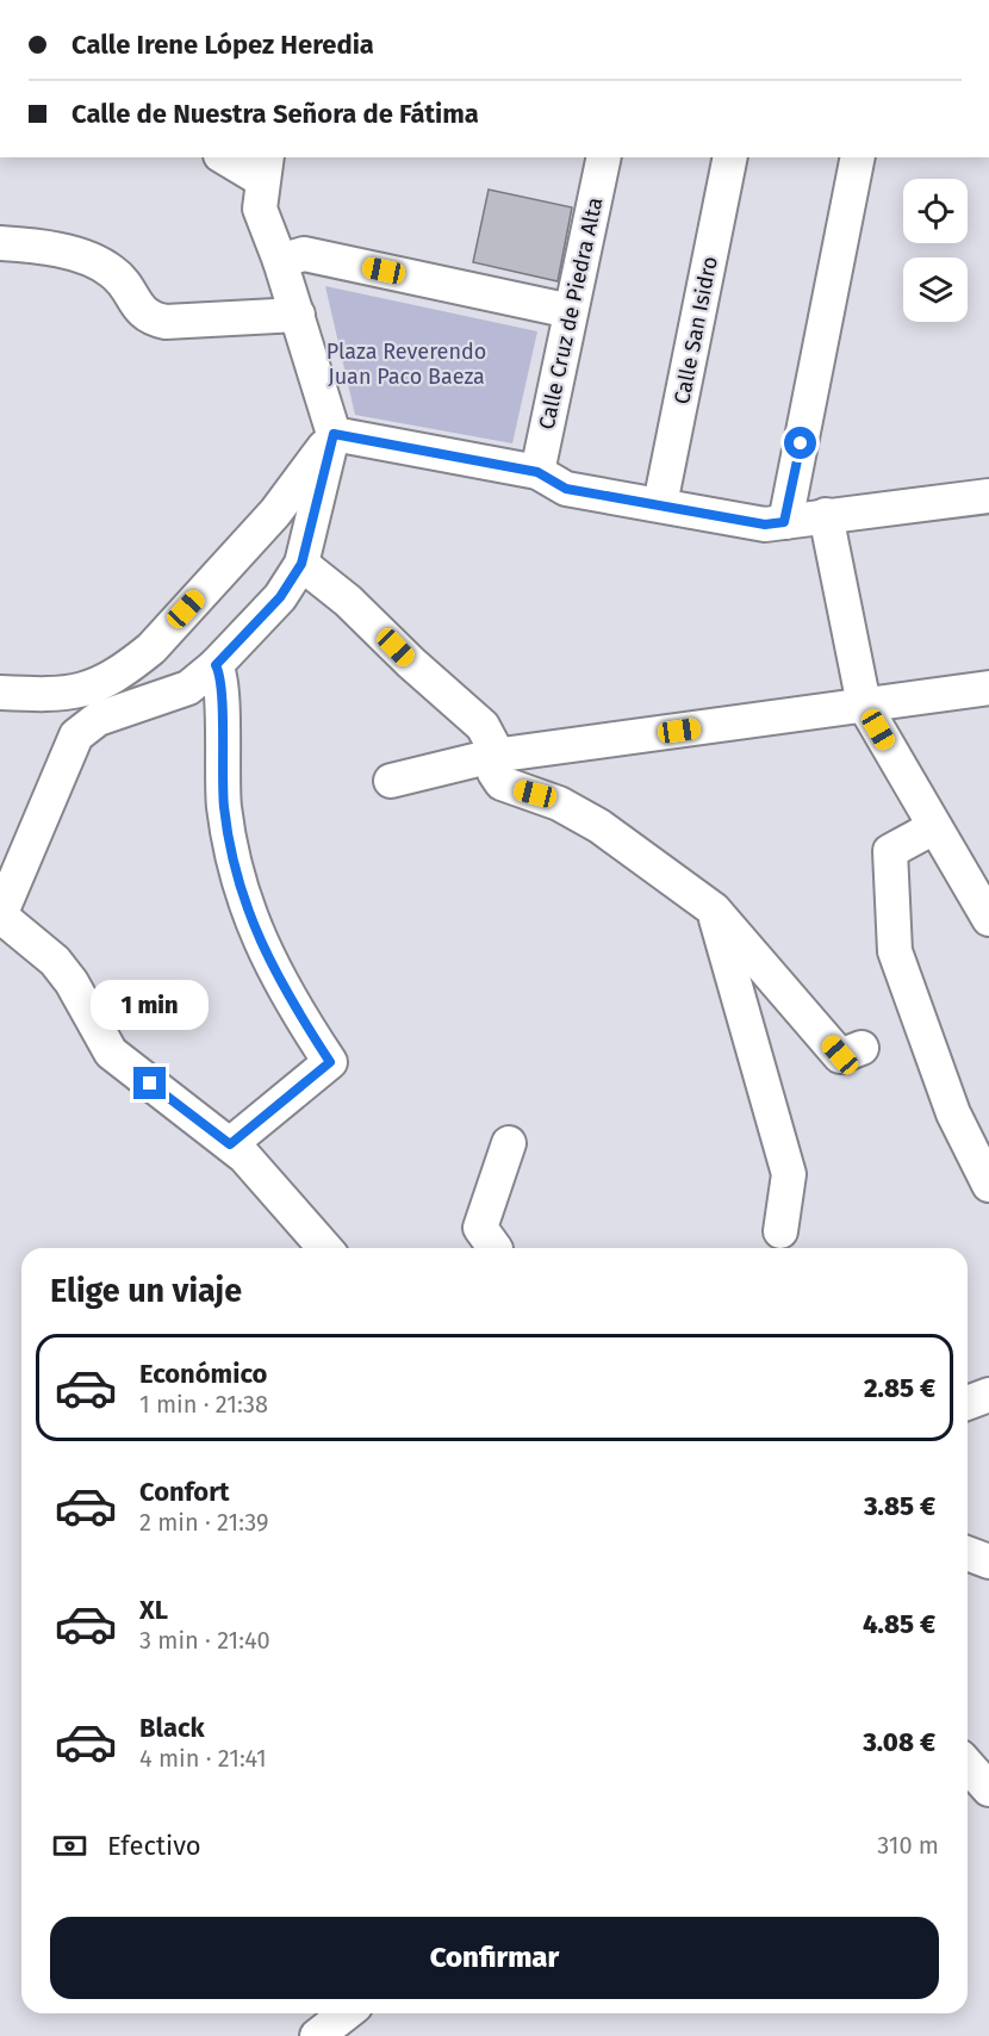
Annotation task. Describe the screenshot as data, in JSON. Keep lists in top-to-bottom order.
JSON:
{
  "streets": {
    "street": ["Calle Cruz de Piedra Alta", "Calle San Isidro"]
  },
  "parks": ["Plaza Reverendo Juan Paco Baeza"],
  "page": {
    "banner": ["Calle Irene López Heredia", "Calle de Nuestra Señora de Fátima"],
    "bubble": "1 min",
    "heading": "Elige un viaje",
    "list": [
      {
        "name": "Económico",
        "note": "1 min · 21:38",
        "value": "2.85 €"
      },
      {
        "name": "Confort",
        "note": "2 min · 21:39",
        "value": "3.85 €"
      },
      {
        "name": "XL",
        "note": "3 min · 21:40",
        "value": "4.85 €"
      },
      {
        "name": "Black",
        "note": "4 min · 21:41",
        "value": "3.08 €"
      }
    ],
    "pay": ["Efectivo", "310 m"],
    "buttons": "Confirmar"
  }
}
